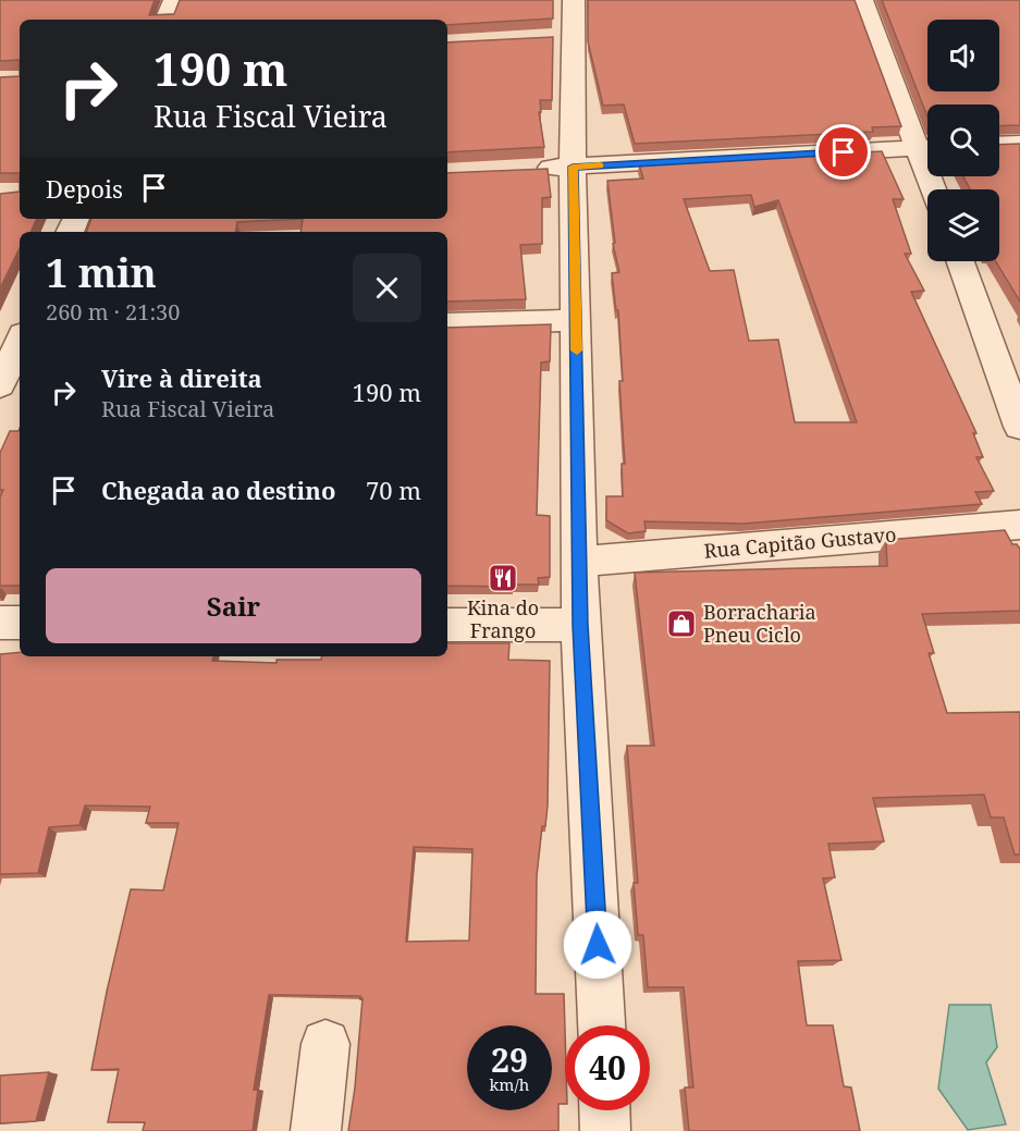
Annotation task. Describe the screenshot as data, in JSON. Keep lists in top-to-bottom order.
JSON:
{
  "streets": {
    "street": ["Rua Capitão Gustavo"]
  },
  "places": {
    "restaurant": ["Kina do Frango"],
    "shop": ["Borracharia Pneu Ciclo"]
  },
  "page": {
    "turn": ["190 m", "Rua Fiscal Vieira"],
    "then": "Depois",
    "heading": ["1 min", "260 m · 21:30"],
    "list": [
      {
        "name": "Vire à direita",
        "note": "Rua Fiscal Vieira",
        "value": "190 m"
      },
      {
        "name": "Chegada ao destino",
        "value": "70 m"
      }
    ],
    "buttons": "Sair",
    "speed": "29 km/h",
    "limit": "40"
  }
}
